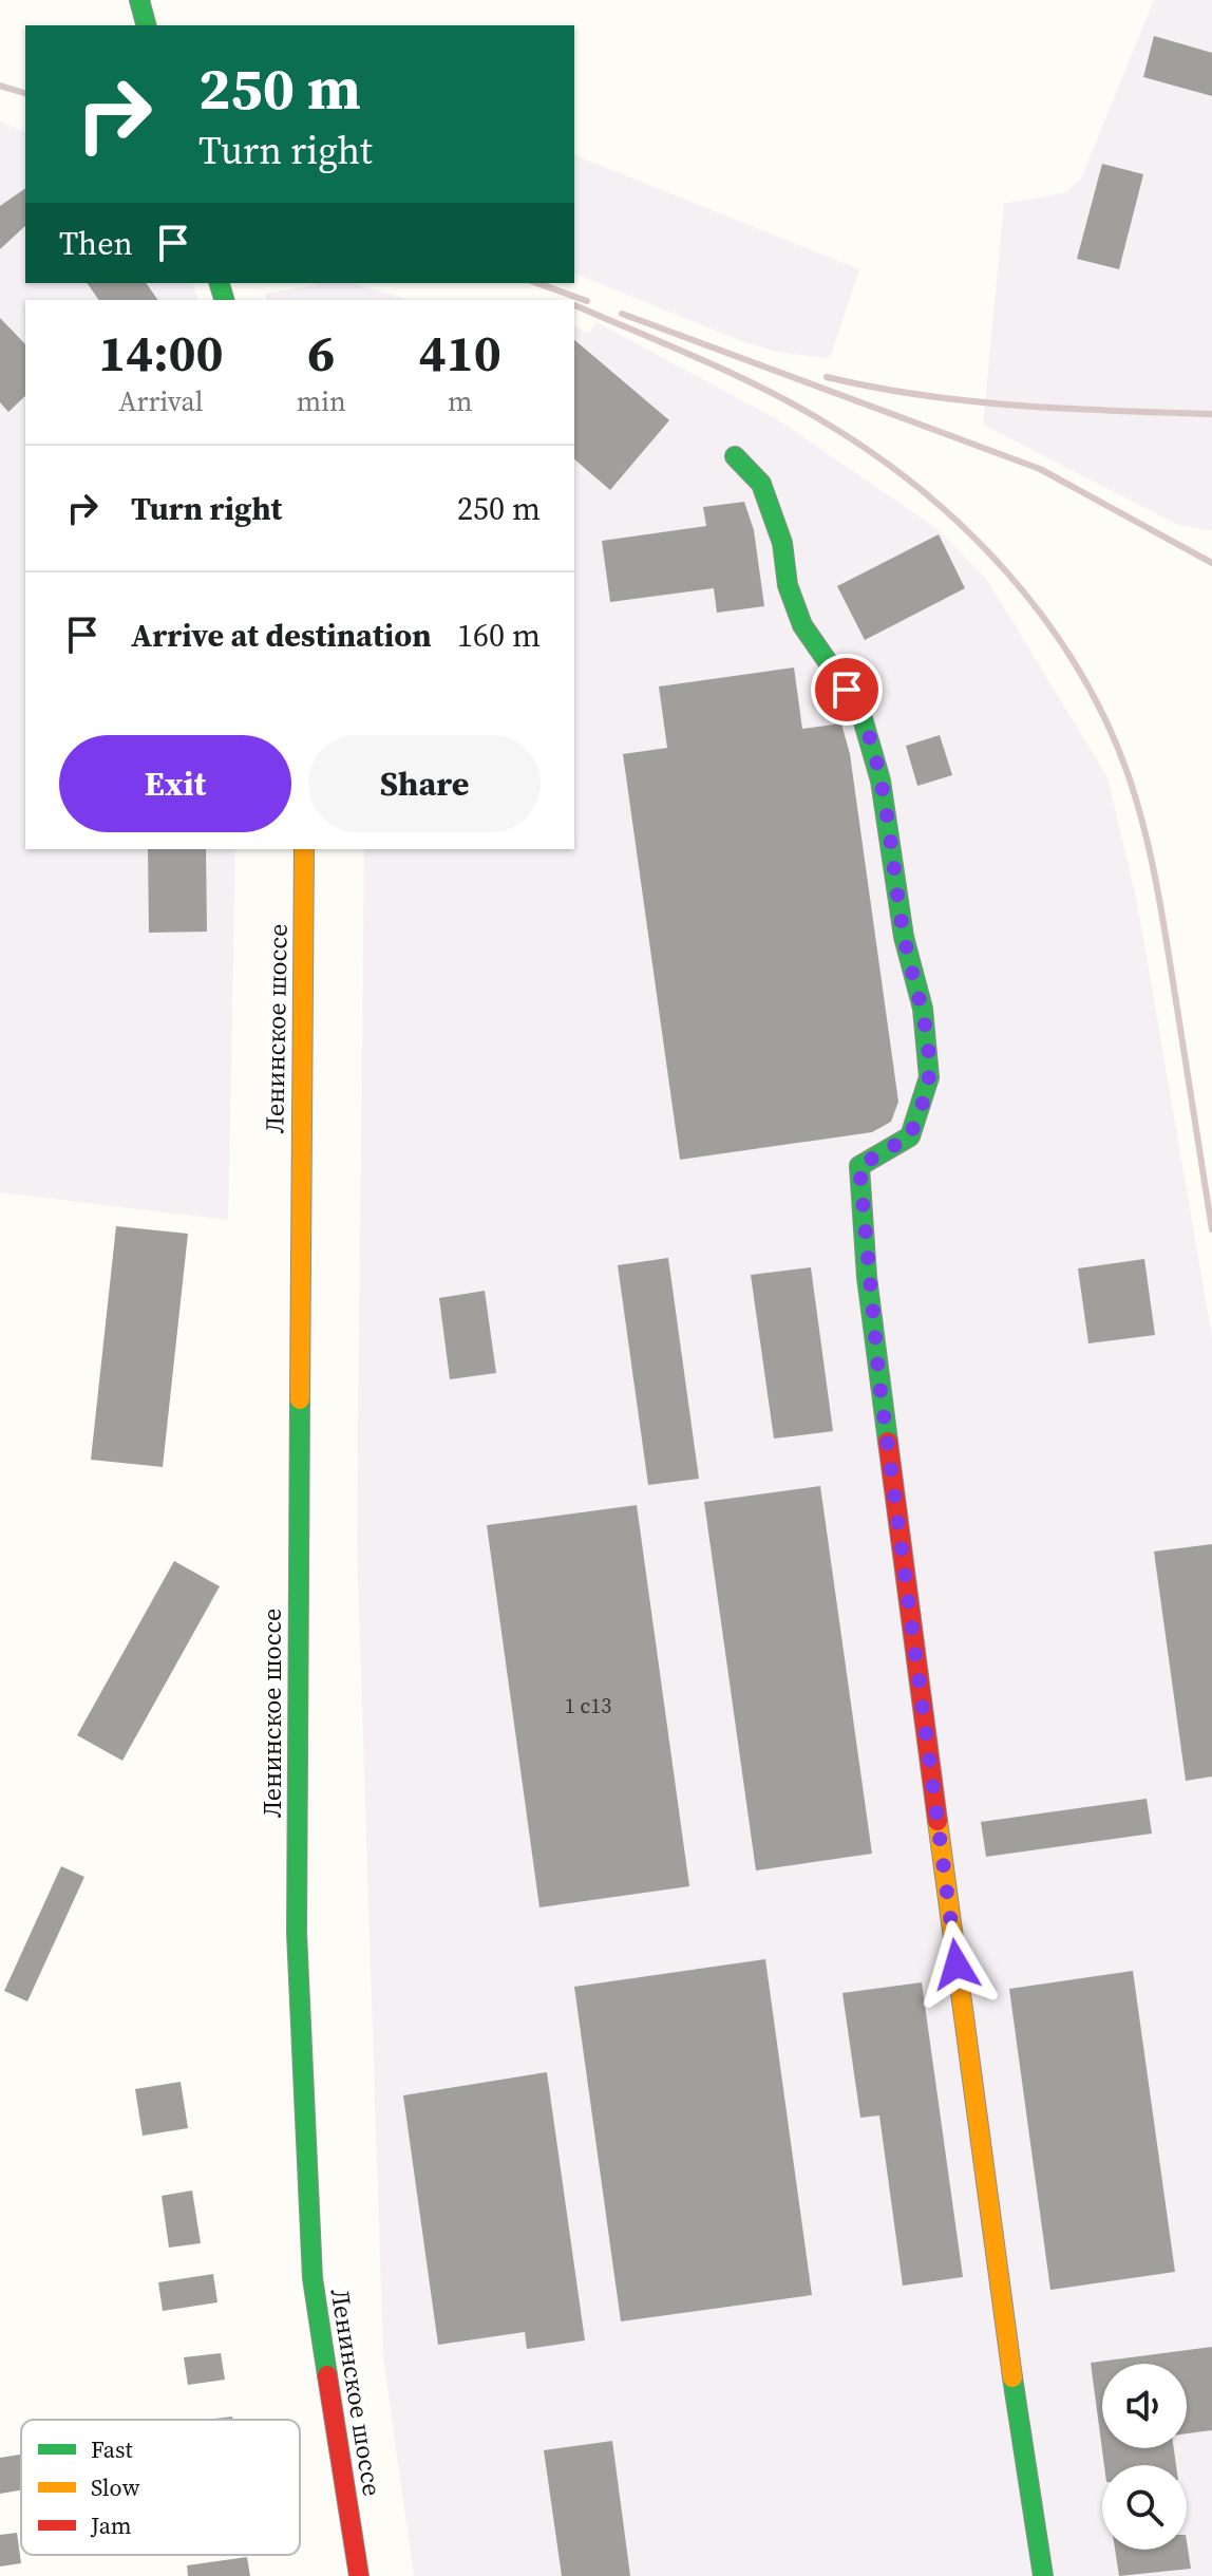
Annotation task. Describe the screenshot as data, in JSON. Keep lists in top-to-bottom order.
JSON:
{
  "streets": {
    "street": ["Ленинское шоссе"]
  },
  "house_numbers": ["1 с13"],
  "legend": ["Fast", "Slow", "Jam"],
  "page": {
    "turn": ["250 m", "Turn right"],
    "then": "Then",
    "eta": [
      "14:00",
      "Arrival",
      "6",
      "min",
      "410",
      "m"
    ],
    "list": [
      {
        "name": "Turn right",
        "value": "250 m"
      },
      {
        "name": "Arrive at destination",
        "value": "160 m"
      }
    ],
    "buttons": ["Exit", "Share"]
  }
}
